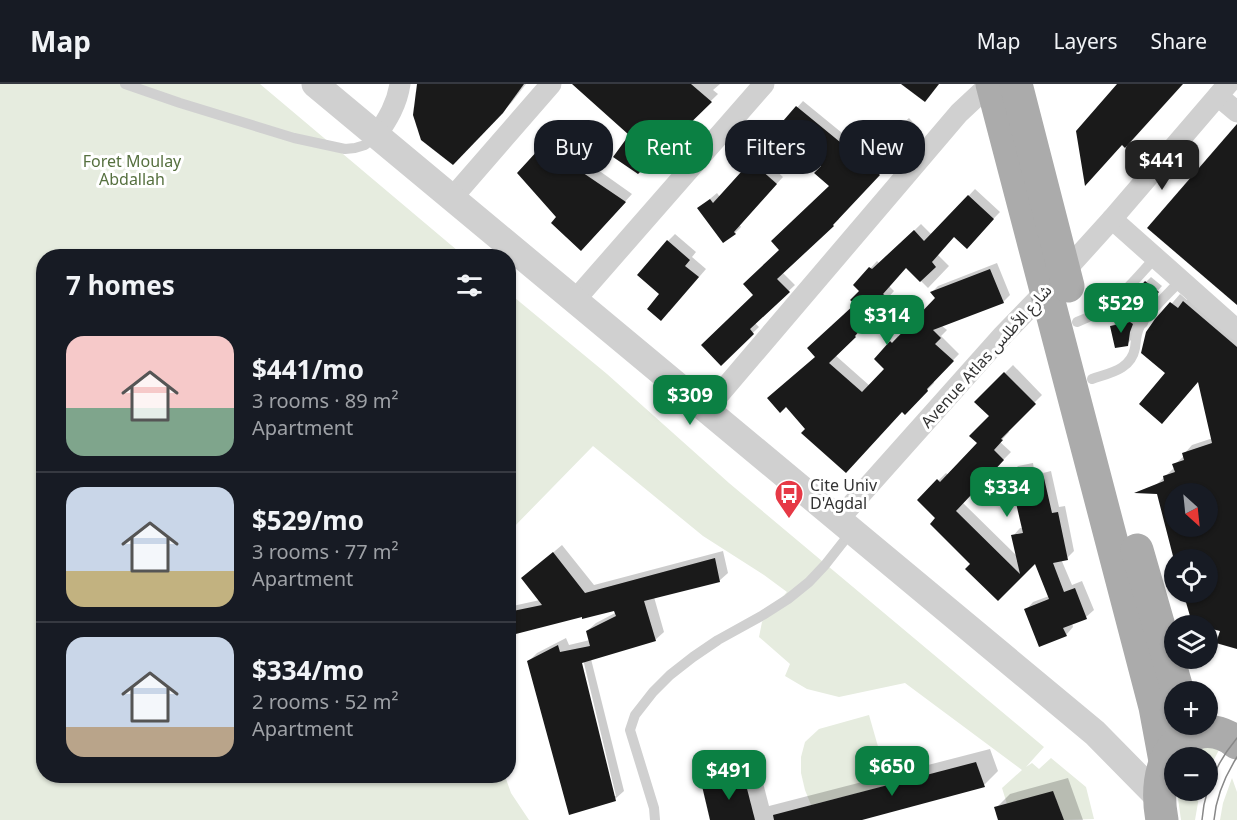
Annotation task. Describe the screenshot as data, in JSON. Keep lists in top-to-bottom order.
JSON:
{
  "streets": {
    "street": ["Avenue Atlas شارع الأطلس"]
  },
  "parks": ["Foret Moulay Abdallah"],
  "places": {
    "bus stop": ["Cite Univ D'Agdal"]
  },
  "north": "bottom right",
  "page": {
    "header": "Map",
    "nav": ["Map", "Layers", "Share"],
    "chip": [
      "Buy",
      "Rent",
      "Filters",
      "New"
    ],
    "price": [
      "$441",
      "$529",
      "$314",
      "$309",
      "$334",
      "$650",
      "$491"
    ],
    "heading": "7 homes",
    "list": [
      {
        "name": "$441/mo",
        "note": "3 rooms · 89 m² · Apartment"
      },
      {
        "name": "$529/mo",
        "note": "3 rooms · 77 m² · Apartment"
      },
      {
        "name": "$334/mo",
        "note": "2 rooms · 52 m² · Apartment"
      }
    ],
    "map_buttons": ["+", "−"]
  }
}
